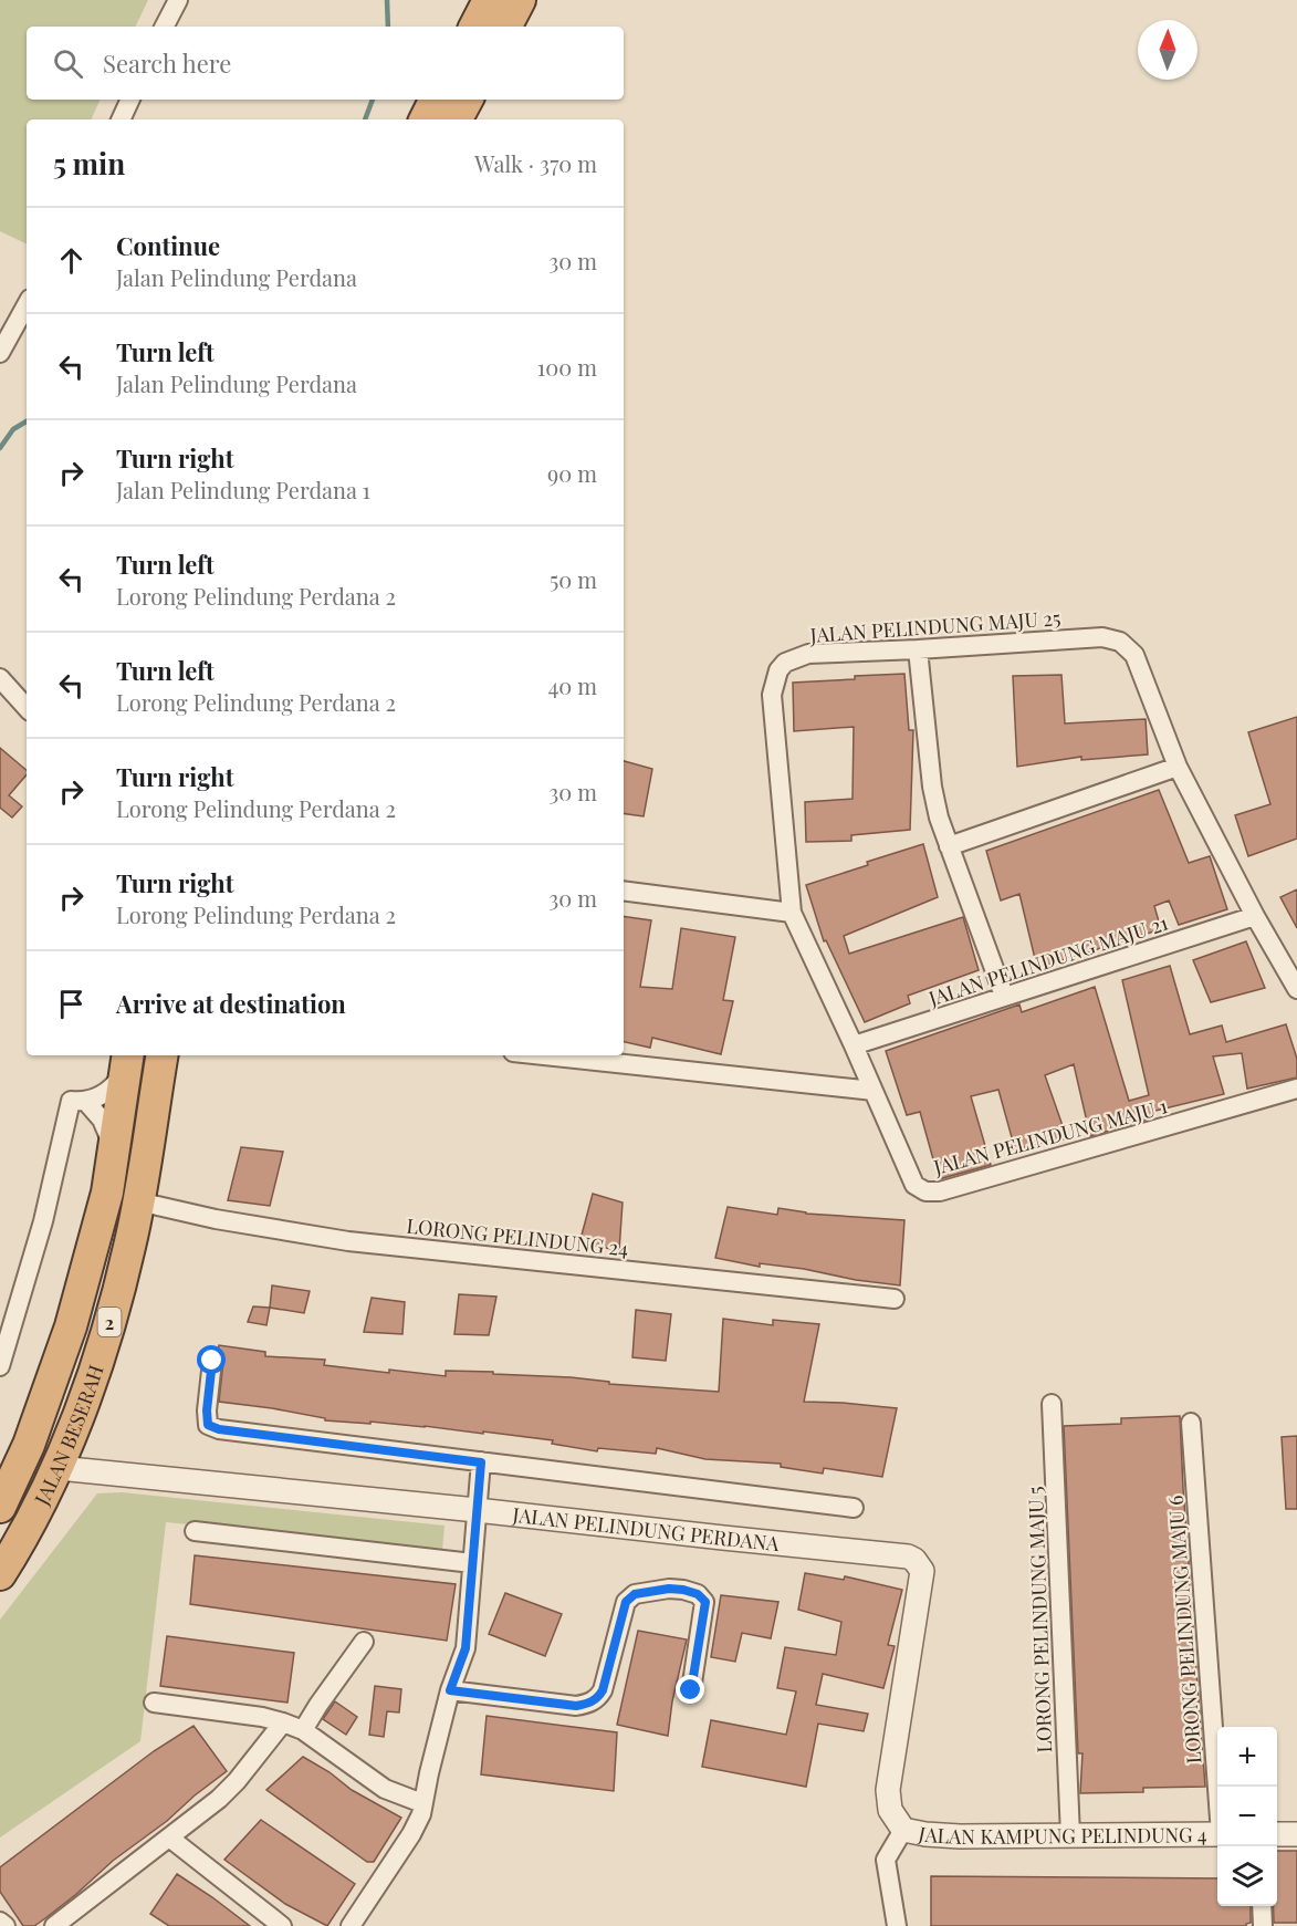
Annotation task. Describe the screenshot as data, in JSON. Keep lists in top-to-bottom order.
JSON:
{
  "streets": {
    "highway": ["2", "JALAN BESERAH"],
    "street": [
      "JALAN PELINDUNG MAJU 25",
      "JALAN PELINDUNG MAJU 21",
      "JALAN PELINDUNG MAJU 1",
      "LORONG PELINDUNG 24",
      "JALAN PELINDUNG PERDANA",
      "LORONG PELINDUNG MAJU 5",
      "LORONG PELINDUNG MAJU 6",
      "JALAN KAMPUNG PELINDUNG 4"
    ]
  },
  "crossings": [
    ["JALAN PELINDUNG MAJU 25", "JALAN PELINDUNG MAJU 21"],
    ["JALAN PELINDUNG MAJU 25", "JALAN PELINDUNG MAJU 1"],
    ["LORONG PELINDUNG 24", "JALAN BESERAH"],
    ["JALAN BESERAH", "JALAN PELINDUNG PERDANA"],
    ["JALAN PELINDUNG PERDANA", "JALAN KAMPUNG PELINDUNG 4"],
    ["LORONG PELINDUNG MAJU 5", "JALAN KAMPUNG PELINDUNG 4"]
  ],
  "north": "top",
  "page": {
    "search": "Search here",
    "heading": ["5 min", "Walk · 370 m"],
    "list": [
      ["Continue", "Jalan Pelindung Perdana", "30 m"],
      ["Turn left", "Jalan Pelindung Perdana", "100 m"],
      ["Turn right", "Jalan Pelindung Perdana 1", "90 m"],
      ["Turn left", "Lorong Pelindung Perdana 2", "50 m"],
      ["Turn left", "Lorong Pelindung Perdana 2", "40 m"],
      ["Turn right", "Lorong Pelindung Perdana 2", "30 m"],
      ["Turn right", "Lorong Pelindung Perdana 2", "30 m"],
      "Arrive at destination"
    ],
    "map_buttons": ["+", "−"]
  }
}
